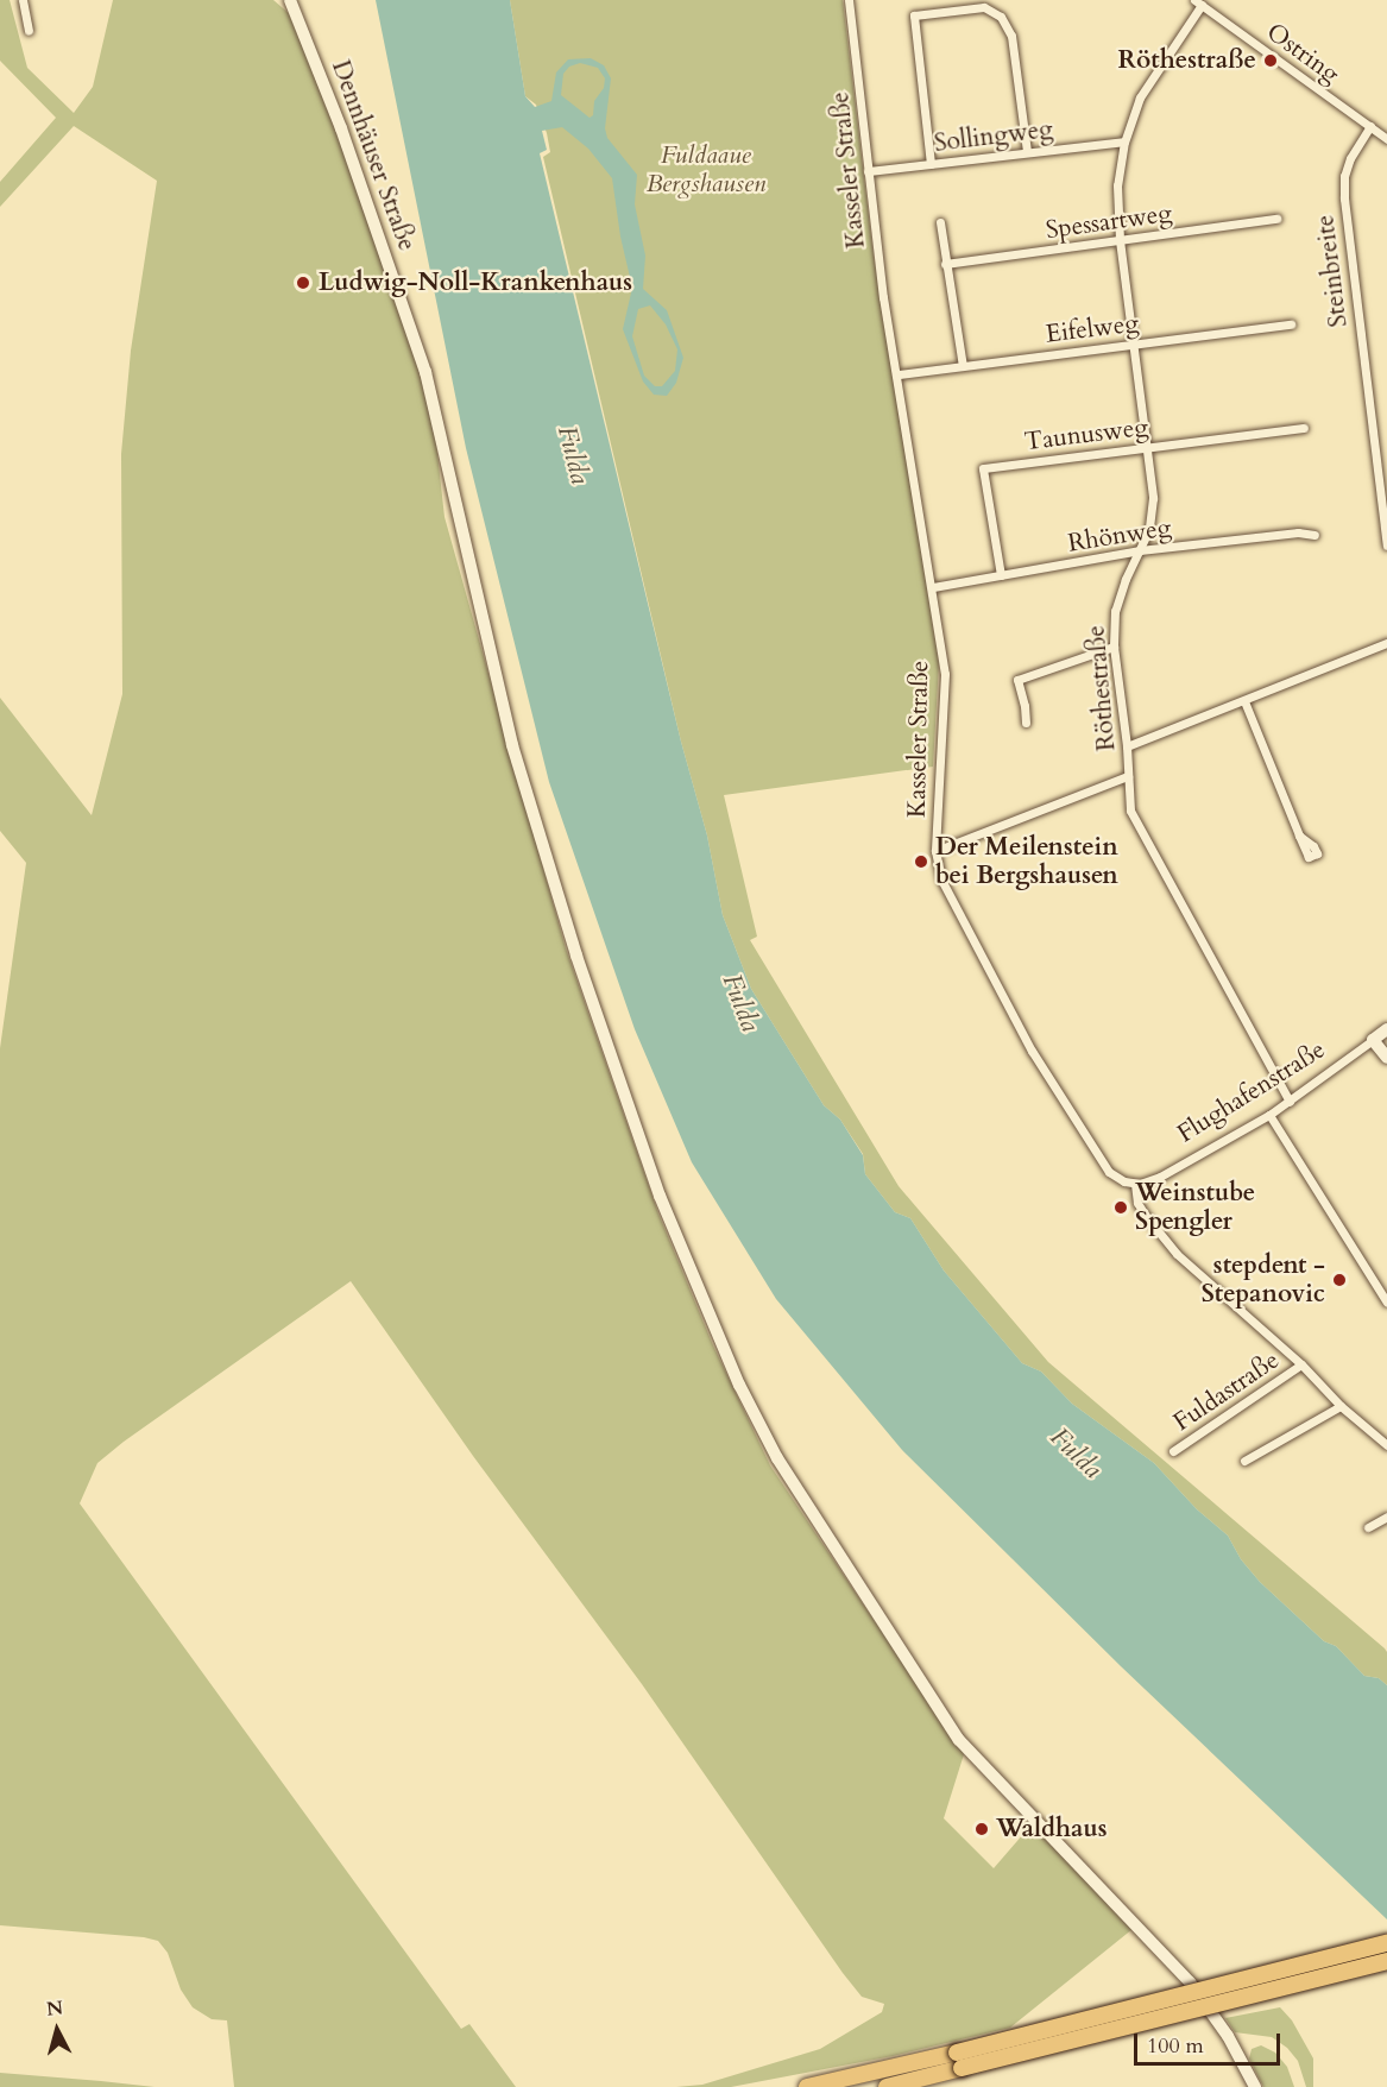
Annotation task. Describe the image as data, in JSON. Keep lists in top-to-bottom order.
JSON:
{
  "streets": {
    "street": [
      "Ostring",
      "Sollingweg",
      "Dennhäuser Straße",
      "Kasseler Straße",
      "Spessartweg",
      "Steinbreite",
      "Eifelweg",
      "Taunusweg",
      "Rhönweg",
      "Röthestraße",
      "Flughafenstraße",
      "Fuldastraße"
    ]
  },
  "crossings": [
    ["Ostring", "Steinbreite"],
    ["Ostring", "Röthestraße"],
    ["Sollingweg", "Kasseler Straße"],
    ["Sollingweg", "Röthestraße"],
    ["Kasseler Straße", "Eifelweg"],
    ["Kasseler Straße", "Rhönweg"],
    ["Kasseler Straße", "Flughafenstraße"],
    ["Spessartweg", "Röthestraße"],
    ["Eifelweg", "Röthestraße"],
    ["Taunusweg", "Rhönweg"],
    ["Taunusweg", "Röthestraße"],
    ["Rhönweg", "Röthestraße"],
    ["Röthestraße", "Flughafenstraße"]
  ],
  "water": ["Fulda"],
  "parks": ["Fuldaaue Bergshausen"],
  "places": [
    "Röthestraße",
    "Ludwig-Noll-Krankenhaus",
    "Der Meilenstein bei Bergshausen",
    "Weinstube Spengler",
    "stepdent - Stepanovic",
    "Waldhaus"
  ],
  "scale_bar": "100 m",
  "north": "top"
}
